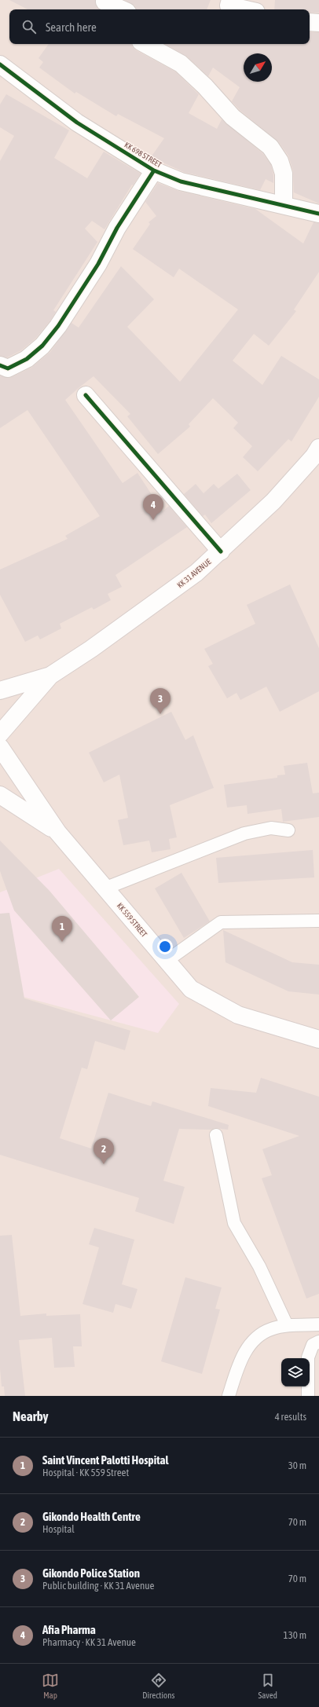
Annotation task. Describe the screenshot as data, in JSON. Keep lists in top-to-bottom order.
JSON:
{
  "streets": {
    "street": ["KK 698 STREET", "KK 31 AVENUE", "KK 559 STREET"]
  },
  "north": "top right",
  "page": {
    "search": "Search here",
    "pins": [
      "4",
      "3",
      "1",
      "2"
    ],
    "heading": ["Nearby", "4 results"],
    "list": [
      {
        "mark": "1",
        "name": "Saint Vincent Palotti Hospital",
        "note": "Hospital · KK 559 Street",
        "value": "30 m"
      },
      {
        "mark": "2",
        "name": "Gikondo Health Centre",
        "note": "Hospital",
        "value": "70 m"
      },
      {
        "mark": "3",
        "name": "Gikondo Police Station",
        "note": "Public building · KK 31 Avenue",
        "value": "70 m"
      },
      {
        "mark": "4",
        "name": "Afia Pharma",
        "note": "Pharmacy · KK 31 Avenue",
        "value": "130 m"
      }
    ],
    "nav": ["Map", "Directions", "Saved"]
  }
}
